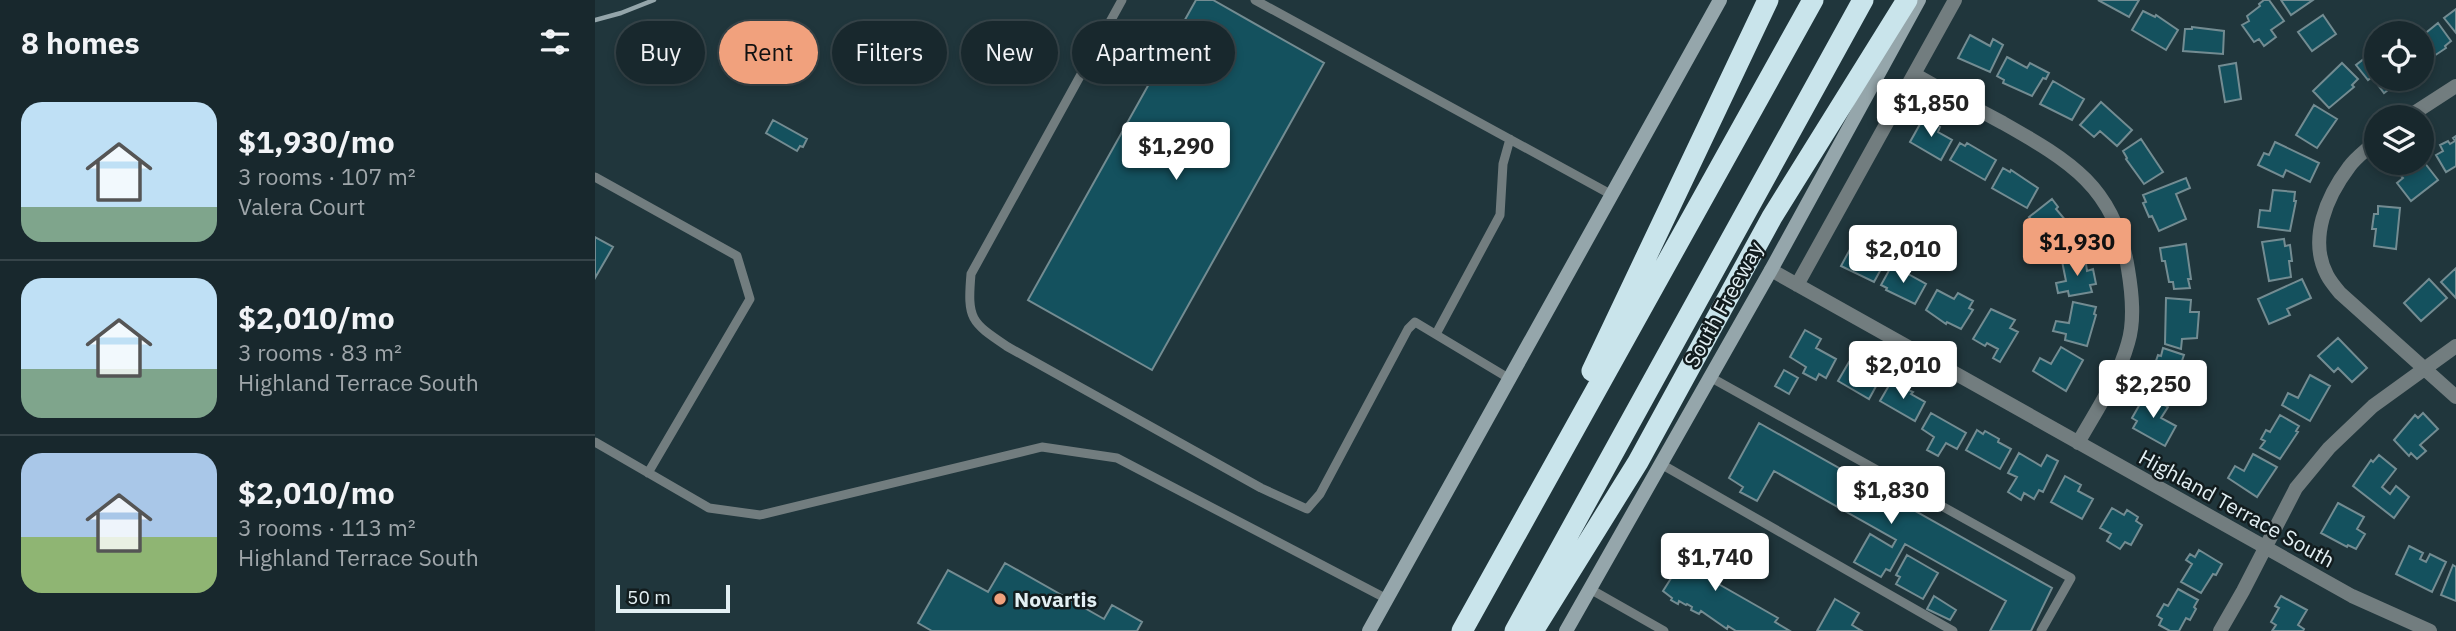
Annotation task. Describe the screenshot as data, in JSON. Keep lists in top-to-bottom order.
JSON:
{
  "streets": {
    "highway": ["South Freeway"],
    "street": ["Highland Terrace South"]
  },
  "crossings": [
    ["South Freeway", "Highland Terrace South"]
  ],
  "places": ["Novartis"],
  "scale_bar": "50 m",
  "page": {
    "heading": "8 homes",
    "chip": [
      "Buy",
      "Rent",
      "Filters",
      "New",
      "Apartment"
    ],
    "price": [
      "$1,850",
      "$1,290",
      "$1,930",
      "$2,010",
      "$2,010",
      "$2,250",
      "$1,830",
      "$1,740"
    ],
    "list": [
      {
        "name": "$1,930/mo",
        "note": "3 rooms · 107 m² · Valera Court"
      },
      {
        "name": "$2,010/mo",
        "note": "3 rooms · 83 m² · Highland Terrace South"
      },
      {
        "name": "$2,010/mo",
        "note": "3 rooms · 113 m² · Highland Terrace South"
      }
    ],
    "scale": "50 m"
  }
}
